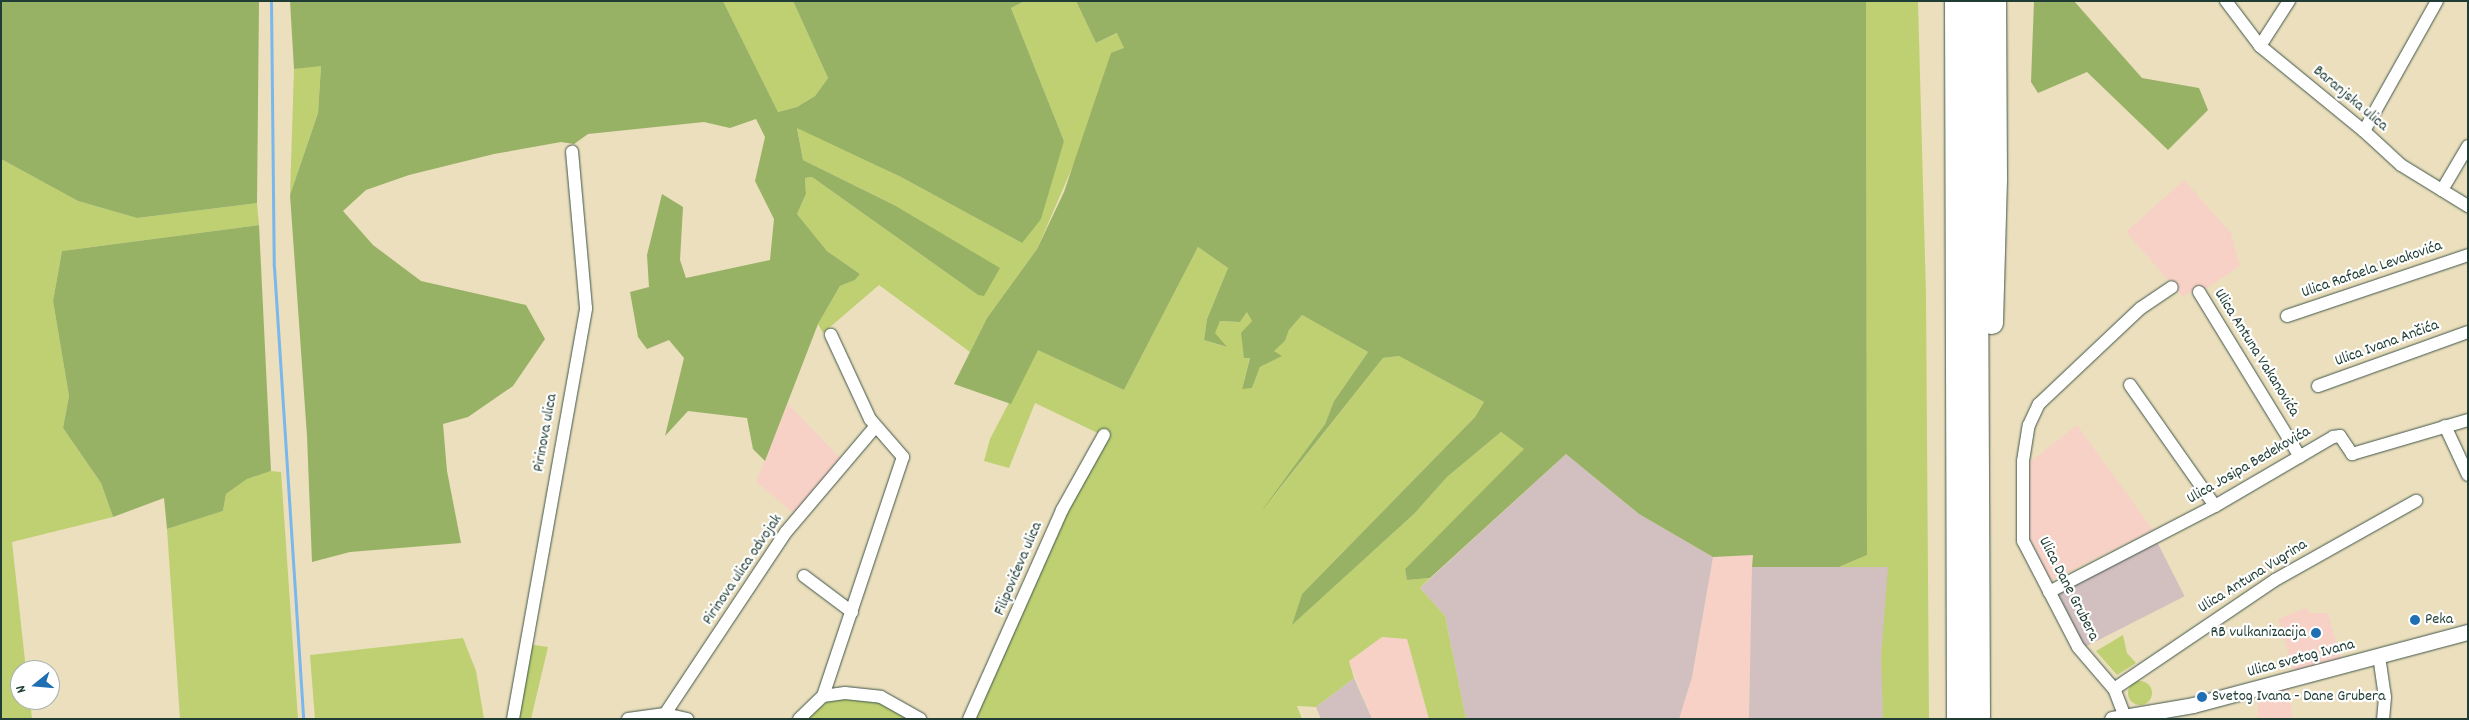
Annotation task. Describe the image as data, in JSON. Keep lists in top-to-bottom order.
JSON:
{
  "streets": {
    "street": [
      "Baranjska ulica",
      "Ulica Rafaela Levakovića",
      "Ulica Ivana Ančića",
      "Ulica Antuna Vakanovića",
      "Pirinova ulica",
      "Ulica Josipa Bedekovića",
      "Filipovićeva ulica",
      "Pirinova ulica odvojak",
      "Ulica Antuna Vugrina",
      "Ulica Dane Grubera",
      "Ulica svetog Ivana"
    ]
  },
  "crossings": [
    ["Ulica Antuna Vakanovića", "Ulica Josipa Bedekovića"],
    ["Ulica Josipa Bedekovića", "Ulica Dane Grubera"],
    ["Ulica Antuna Vugrina", "Ulica Dane Grubera"],
    ["Ulica Dane Grubera", "Ulica svetog Ivana"]
  ],
  "places": ["Peka", "RB vulkanizacija", "Svetog Ivana - Dane Grubera"],
  "north": "left"
}
